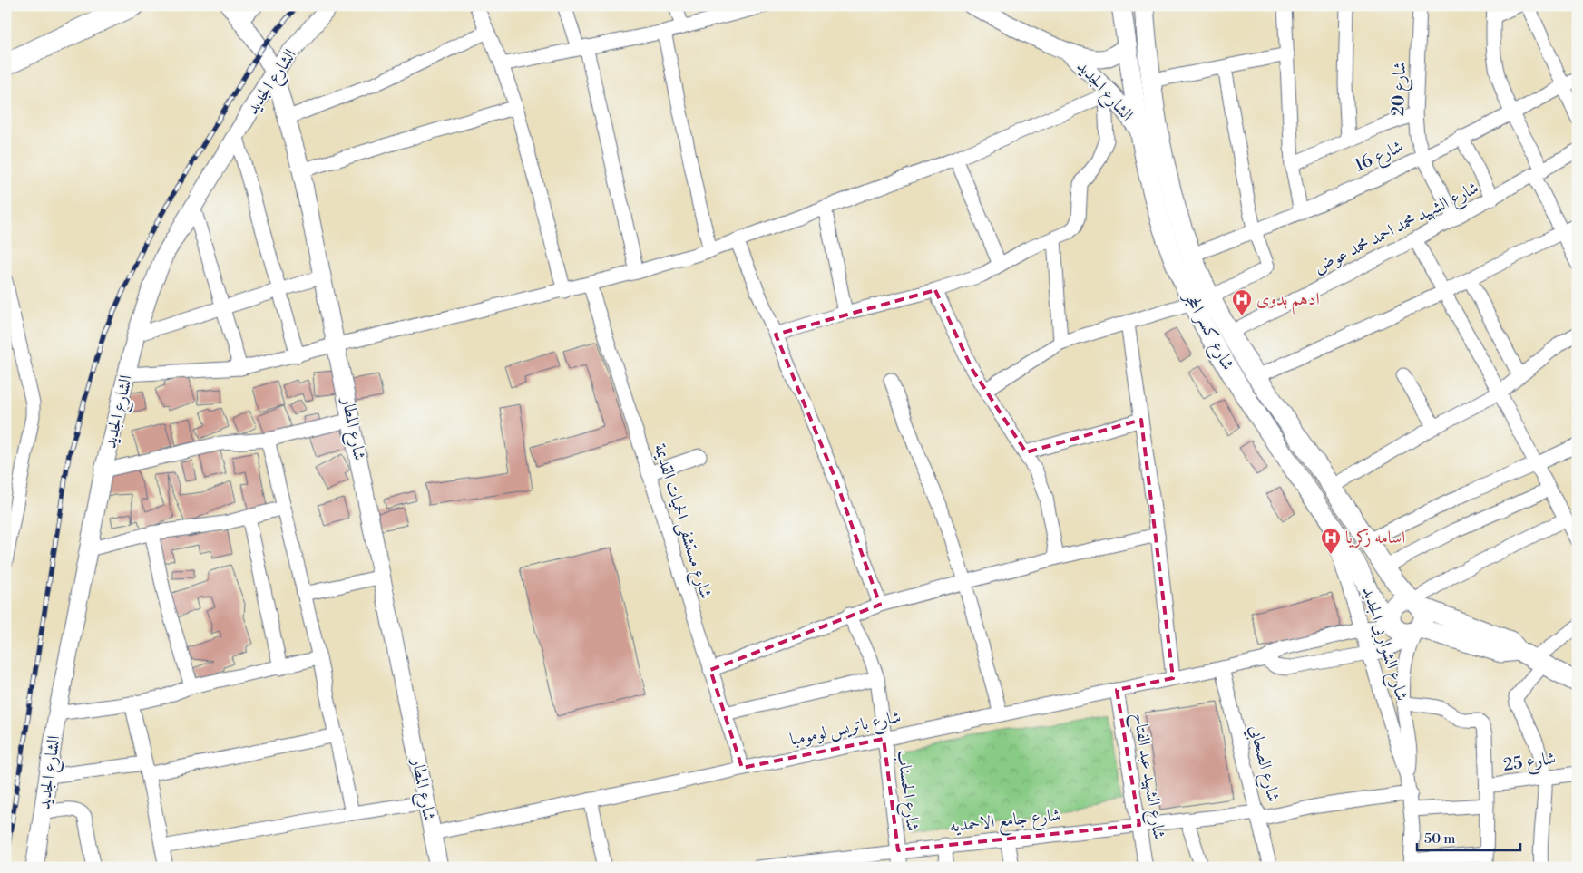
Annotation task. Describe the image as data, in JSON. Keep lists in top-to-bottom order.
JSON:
{
  "streets": {
    "main road": ["شارع كسر الحجر"],
    "street": [
      "الشارع الجديد",
      "شارع 20",
      "شارع 16",
      "شارع الشهيد محمد احمد محمد عوض",
      "شارع المطار",
      "شارع مستشفى الحميات القديمة",
      "شارع الشواربى الجديد",
      "شارع باتريس لومومبا",
      "شارع 25",
      "شارع الصحابي",
      "شارع الشهيد عبد الفتاح",
      "شارع الحسناب",
      "شارع جامع الاحمديه"
    ]
  },
  "crossings": [
    ["الشارع الجديد", "شارع كسر الحجر"],
    ["الشارع الجديد", "شارع المطار"],
    ["شارع 20", "شارع 16"],
    ["شارع 20", "شارع الشهيد محمد احمد محمد عوض"],
    ["شارع 16", "شارع كسر الحجر"],
    ["شارع الشهيد محمد احمد محمد عوض", "شارع كسر الحجر"],
    ["شارع كسر الحجر", "شارع الشواربى الجديد"],
    ["شارع كسر الحجر", "شارع باتريس لومومبا"],
    ["شارع المطار", "شارع باتريس لومومبا"],
    ["شارع مستشفى الحميات القديمة", "شارع باتريس لومومبا"],
    ["شارع الشواربى الجديد", "شارع باتريس لومومبا"],
    ["شارع الشواربى الجديد", "شارع جامع الاحمديه"],
    ["شارع باتريس لومومبا", "شارع الصحابي"],
    ["شارع باتريس لومومبا", "شارع الشهيد عبد الفتاح"],
    ["شارع باتريس لومومبا", "شارع الحسناب"],
    ["شارع الصحابي", "شارع جامع الاحمديه"],
    ["شارع الشهيد عبد الفتاح", "شارع جامع الاحمديه"],
    ["شارع الحسناب", "شارع جامع الاحمديه"]
  ],
  "places": {
    "hospital": ["ادهم بدوى", "اسامه زكريا"]
  },
  "scale_bar": "50 m"
}
